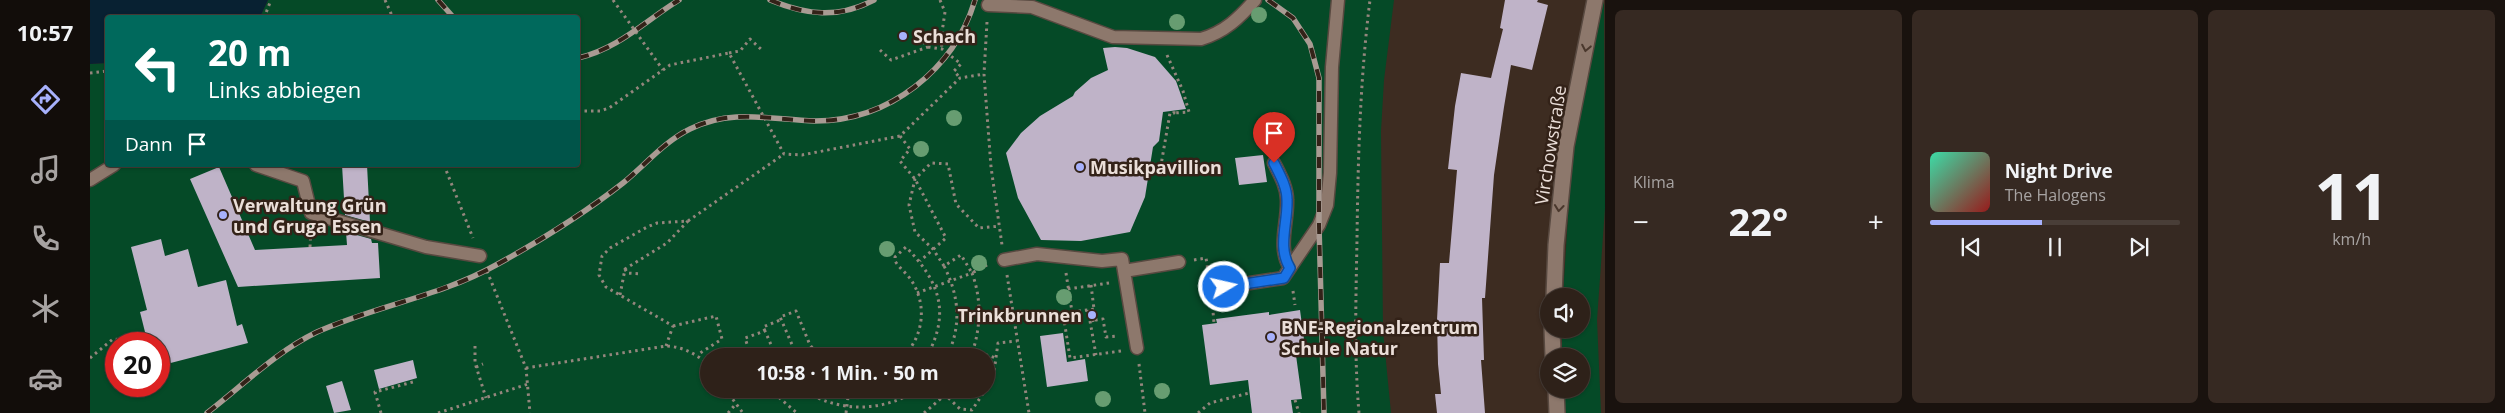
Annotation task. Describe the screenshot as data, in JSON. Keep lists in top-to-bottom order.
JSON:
{
  "streets": {
    "street": ["Virchowstraße"]
  },
  "one_way": ["Virchowstraße"],
  "places": [
    "Schach",
    "Musikpavillion",
    "Verwaltung Grün und Gruga Essen",
    "Trinkbrunnen",
    "BNE-Regionalzentrum Schule Natur"
  ],
  "page": {
    "tabs": "10:57",
    "tile": [
      "Klima",
      ["11", "km/h"]
    ],
    "turn": ["20 m", "Links abbiegen"],
    "then": "Dann",
    "song": ["Night Drive", "The Halogens"],
    "heat": ["−", "22°", "+"],
    "limit": "20",
    "trip": "10:58 · 1 Min. · 50 m"
  }
}
